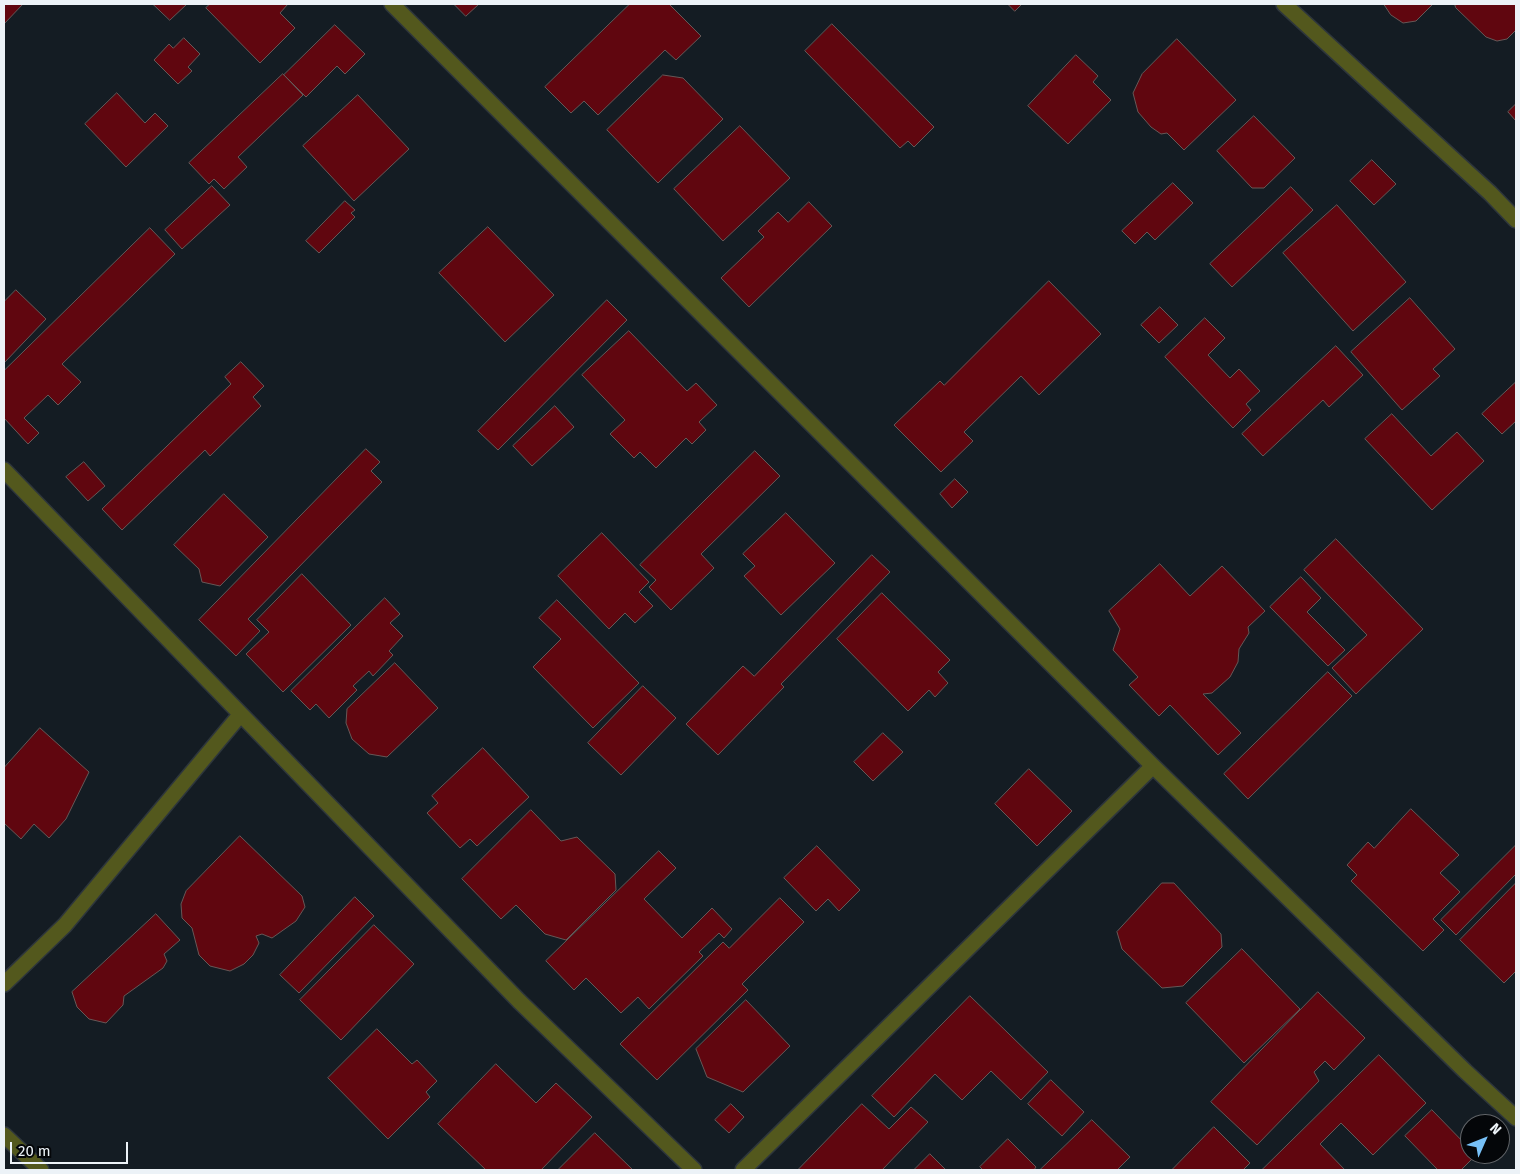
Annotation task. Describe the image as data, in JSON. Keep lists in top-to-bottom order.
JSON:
{
  "scale_bar": "20 m",
  "north": "top right"
}
